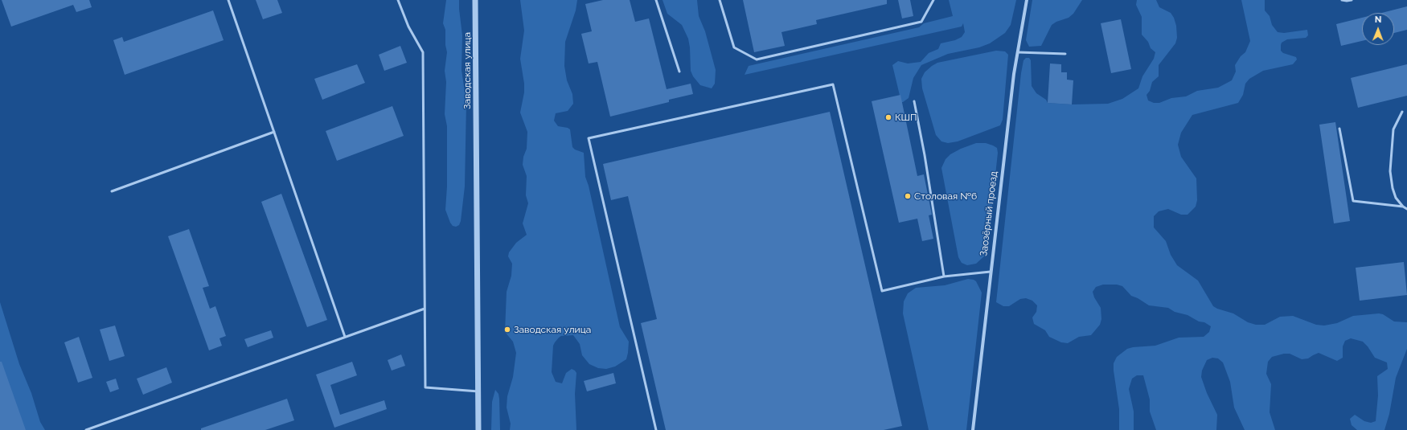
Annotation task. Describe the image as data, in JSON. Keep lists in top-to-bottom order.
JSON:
{
  "streets": {
    "street": ["Заводская улица", "Заозёрный проезд"]
  },
  "places": ["КШП", "Столовая №6", "Заводская улица"],
  "north": "top"
}
